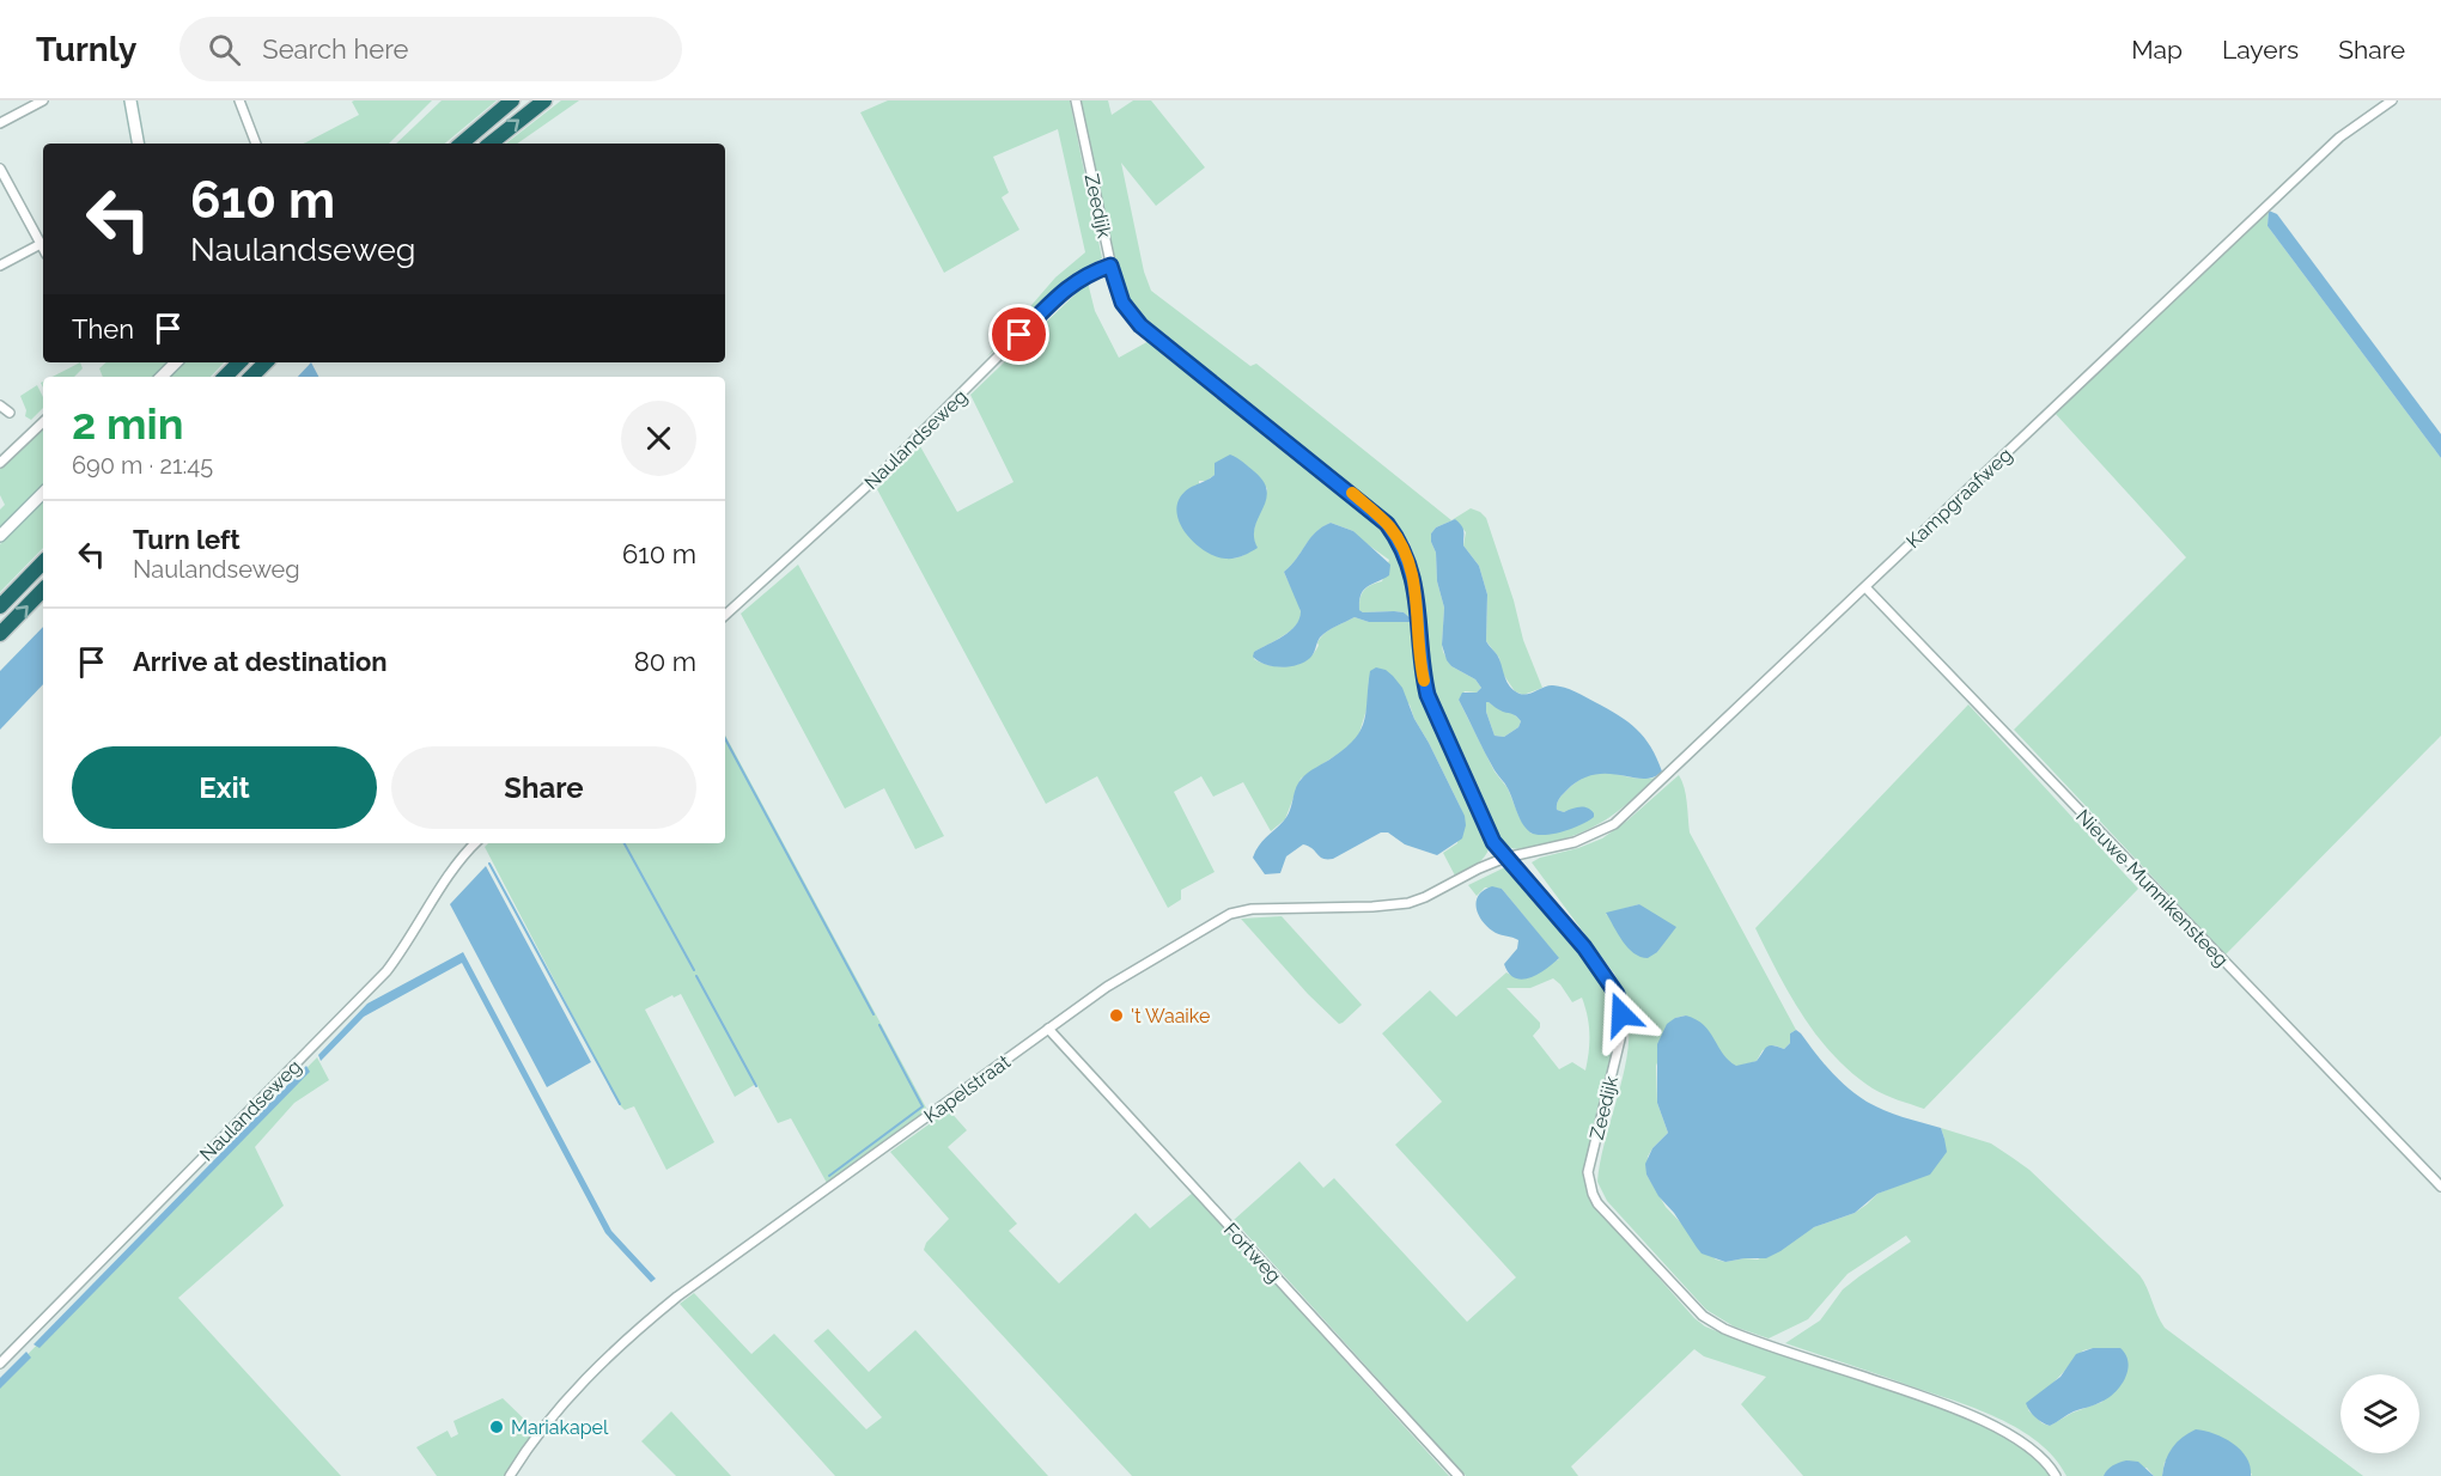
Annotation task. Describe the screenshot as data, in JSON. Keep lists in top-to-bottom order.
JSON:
{
  "streets": {
    "street": [
      "Zeedijk",
      "Naulandseweg",
      "Kampgraafweg",
      "Nieuwe Munnikensteeg",
      "Kapelstraat",
      "Fortweg"
    ]
  },
  "crossings": [
    ["Zeedijk", "Naulandseweg"],
    ["Zeedijk", "Kampgraafweg"],
    ["Zeedijk", "Kapelstraat"],
    ["Kampgraafweg", "Nieuwe Munnikensteeg"],
    ["Kampgraafweg", "Kapelstraat"],
    ["Kapelstraat", "Fortweg"]
  ],
  "places": ["'t Waaike", "Mariakapel"],
  "page": {
    "header": "Turnly",
    "search": "Search here",
    "nav": ["Map", "Layers", "Share"],
    "turn": ["610 m", "Naulandseweg"],
    "then": "Then",
    "heading": ["2 min", "690 m · 21:45"],
    "list": [
      {
        "name": "Turn left",
        "note": "Naulandseweg",
        "value": "610 m"
      },
      {
        "name": "Arrive at destination",
        "value": "80 m"
      }
    ],
    "buttons": ["Exit", "Share"]
  }
}
